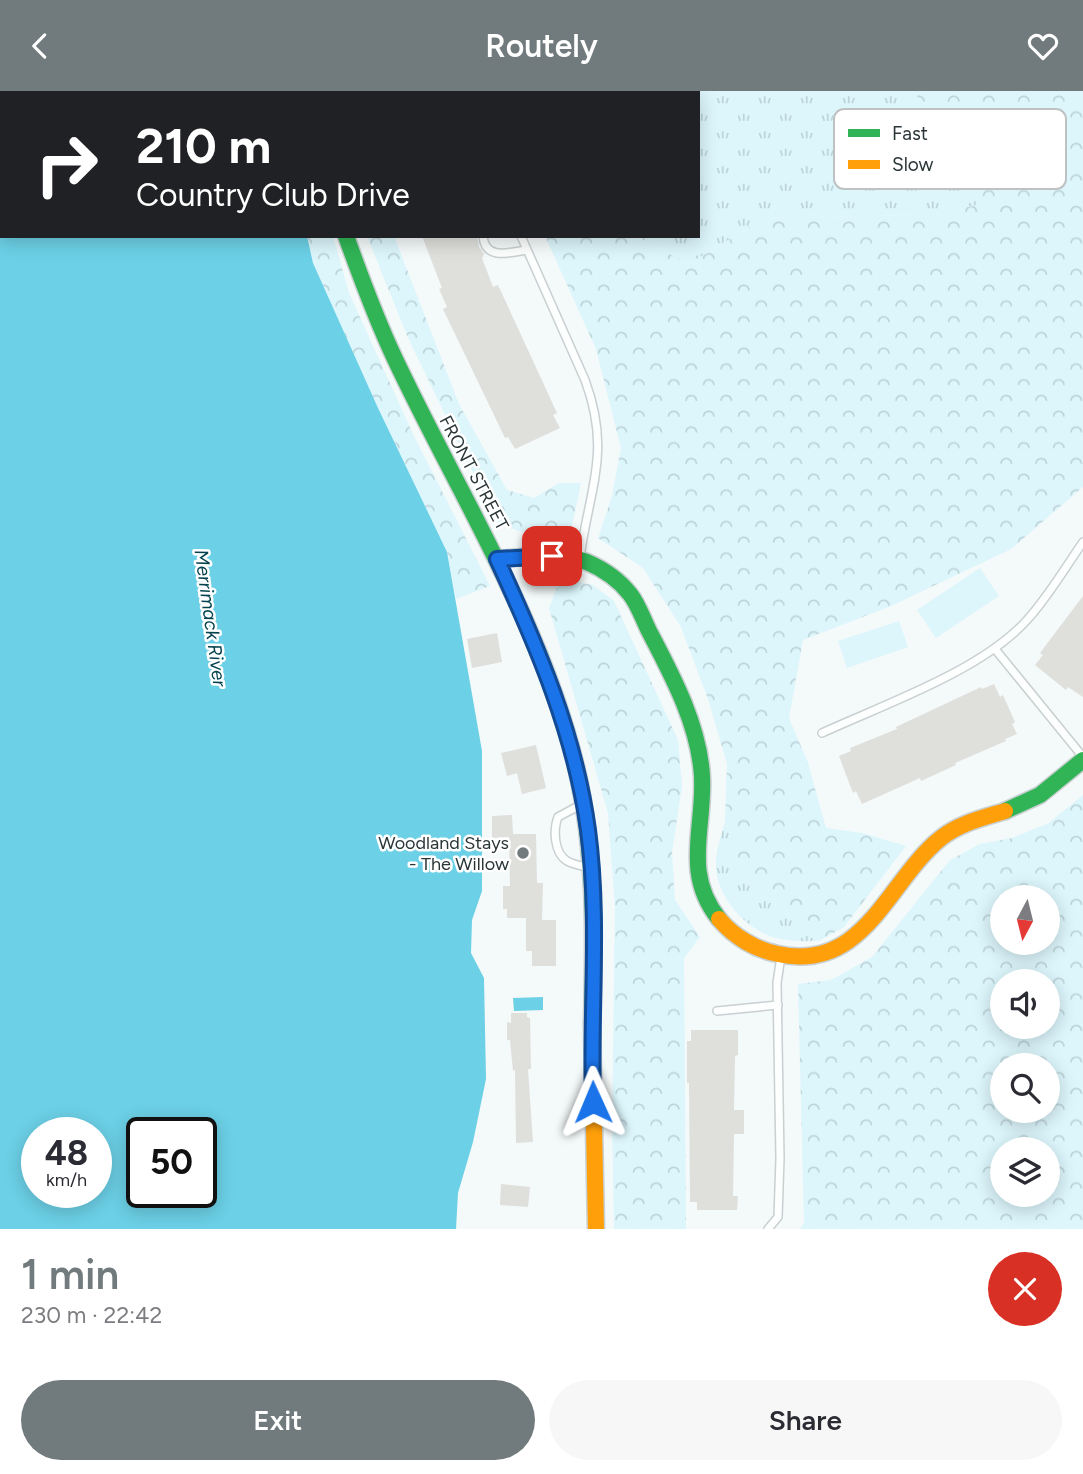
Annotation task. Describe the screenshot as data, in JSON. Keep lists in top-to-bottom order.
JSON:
{
  "streets": {
    "main road": ["FRONT STREET"]
  },
  "water": ["Merrimack River"],
  "places": ["Woodland Stays - The Willow"],
  "legend": ["Fast", "Slow"],
  "north": "bottom",
  "page": {
    "header": "Routely",
    "turn": ["210 m", "Country Club Drive"],
    "speed": "48 km/h",
    "limit": "50",
    "heading": ["1 min", "230 m · 22:42"],
    "buttons": ["Exit", "Share"]
  }
}
